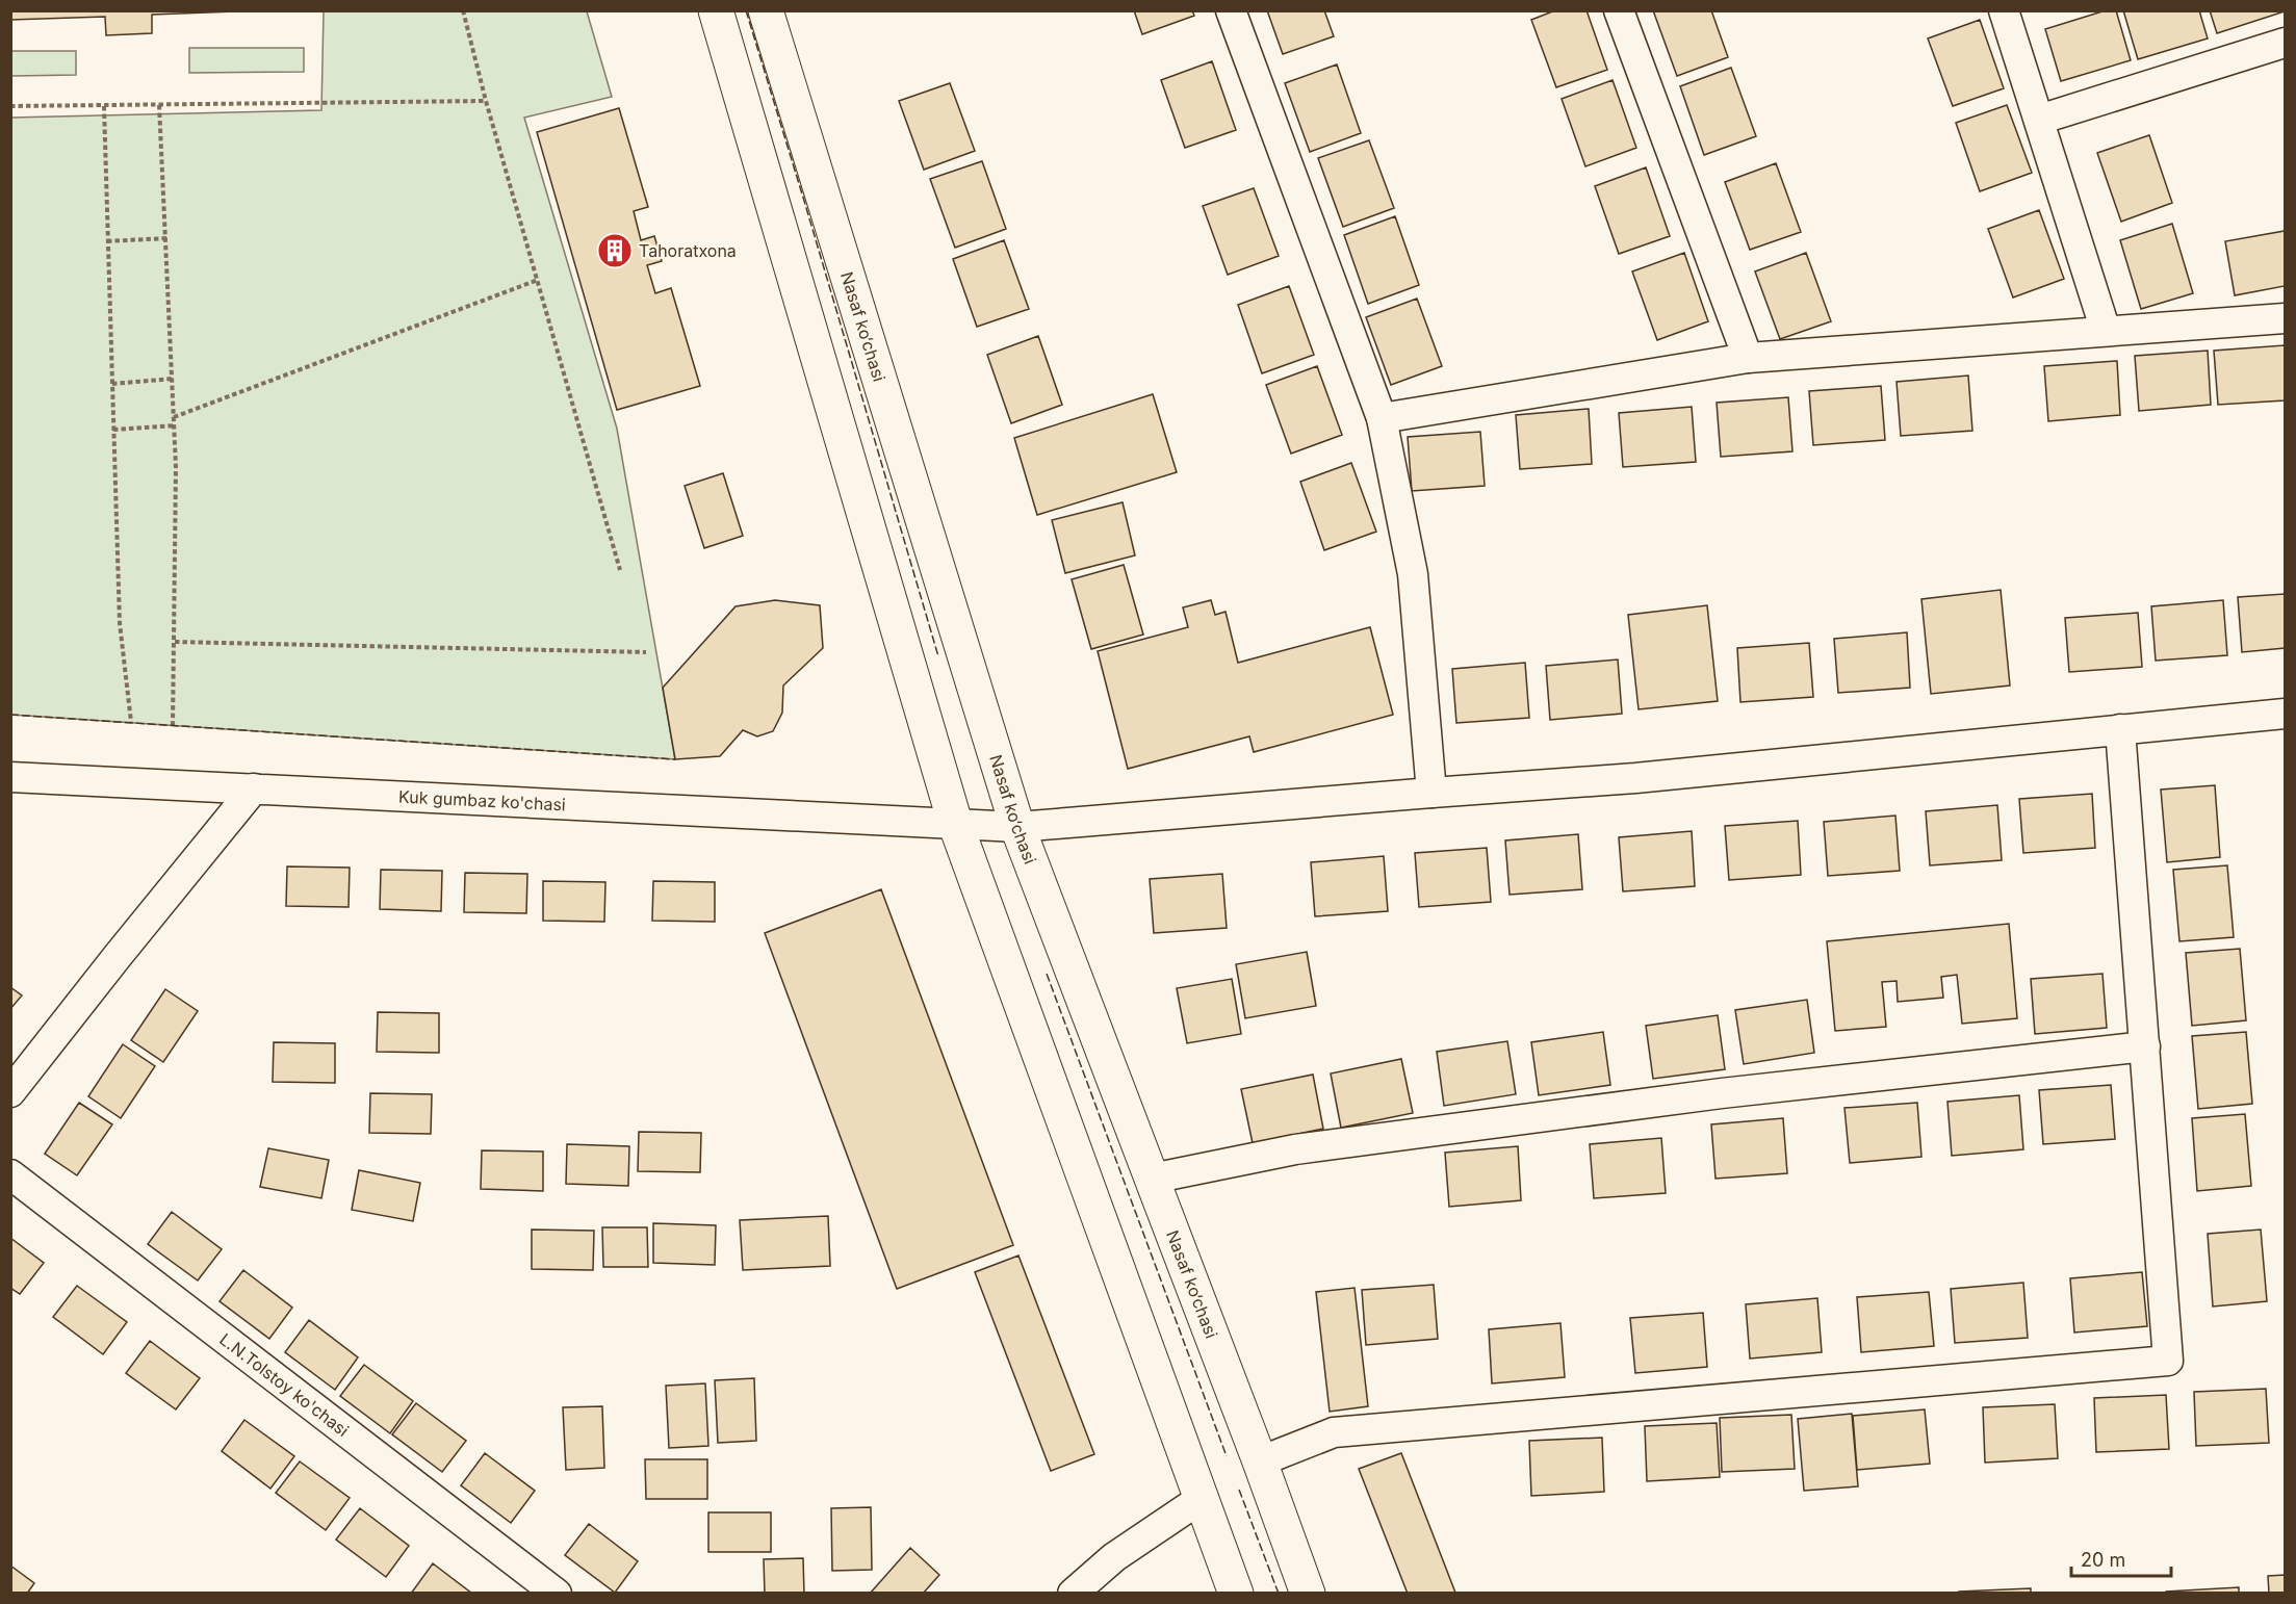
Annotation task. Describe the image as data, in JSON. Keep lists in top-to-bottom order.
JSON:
{
  "streets": {
    "main road": ["Nasaf ko‘chasi"],
    "street": ["Kuk gumbaz ko'chasi", "L.N.Tolstoy ko'chasi"]
  },
  "crossings": [
    ["Nasaf ko‘chasi", "Kuk gumbaz ko'chasi"]
  ],
  "places": {
    "building": ["Tahoratxona"]
  },
  "scale_bar": "20 m"
}
